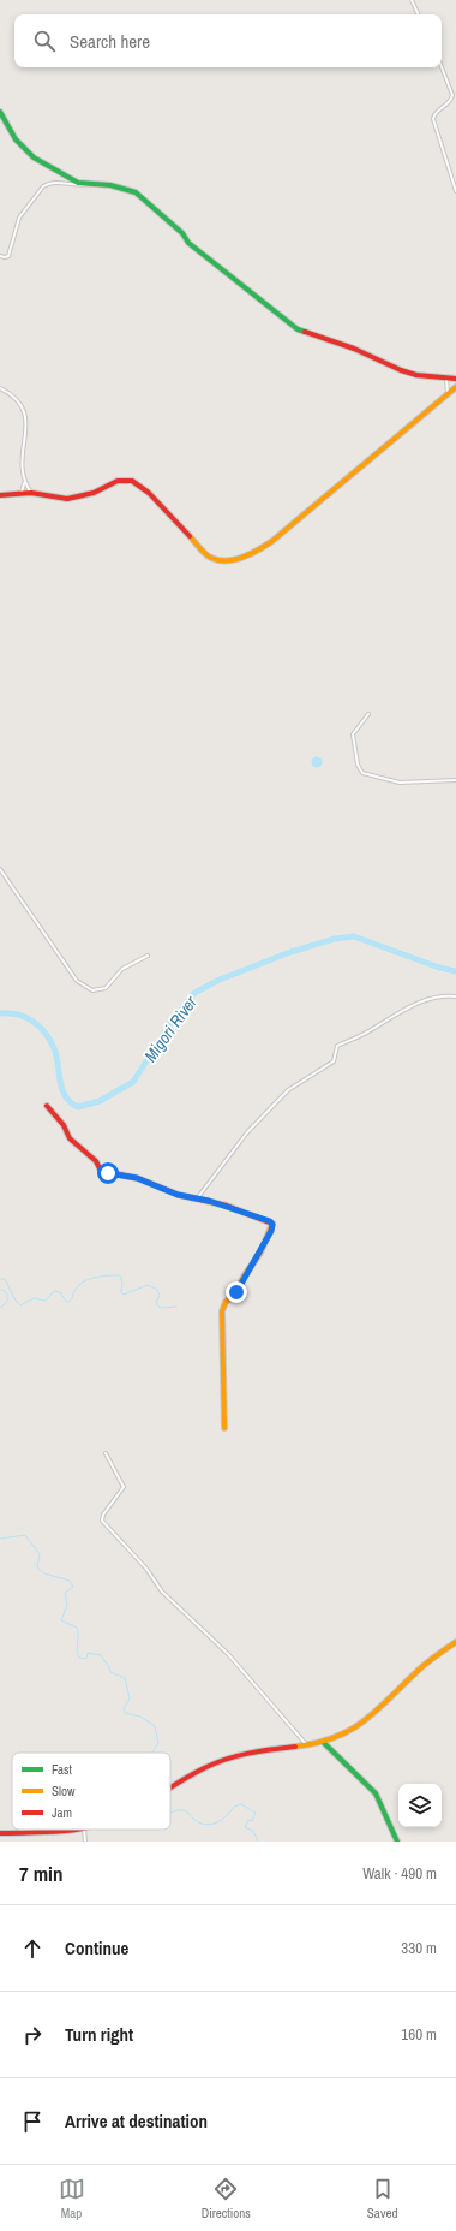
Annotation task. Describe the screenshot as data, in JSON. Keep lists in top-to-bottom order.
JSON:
{
  "water": ["Migori River"],
  "legend": ["Fast", "Slow", "Jam"],
  "page": {
    "search": "Search here",
    "heading": ["7 min", "Walk · 490 m"],
    "list": [
      ["Continue", "330 m"],
      ["Turn right", "160 m"],
      "Arrive at destination"
    ],
    "nav": ["Map", "Directions", "Saved"]
  }
}
